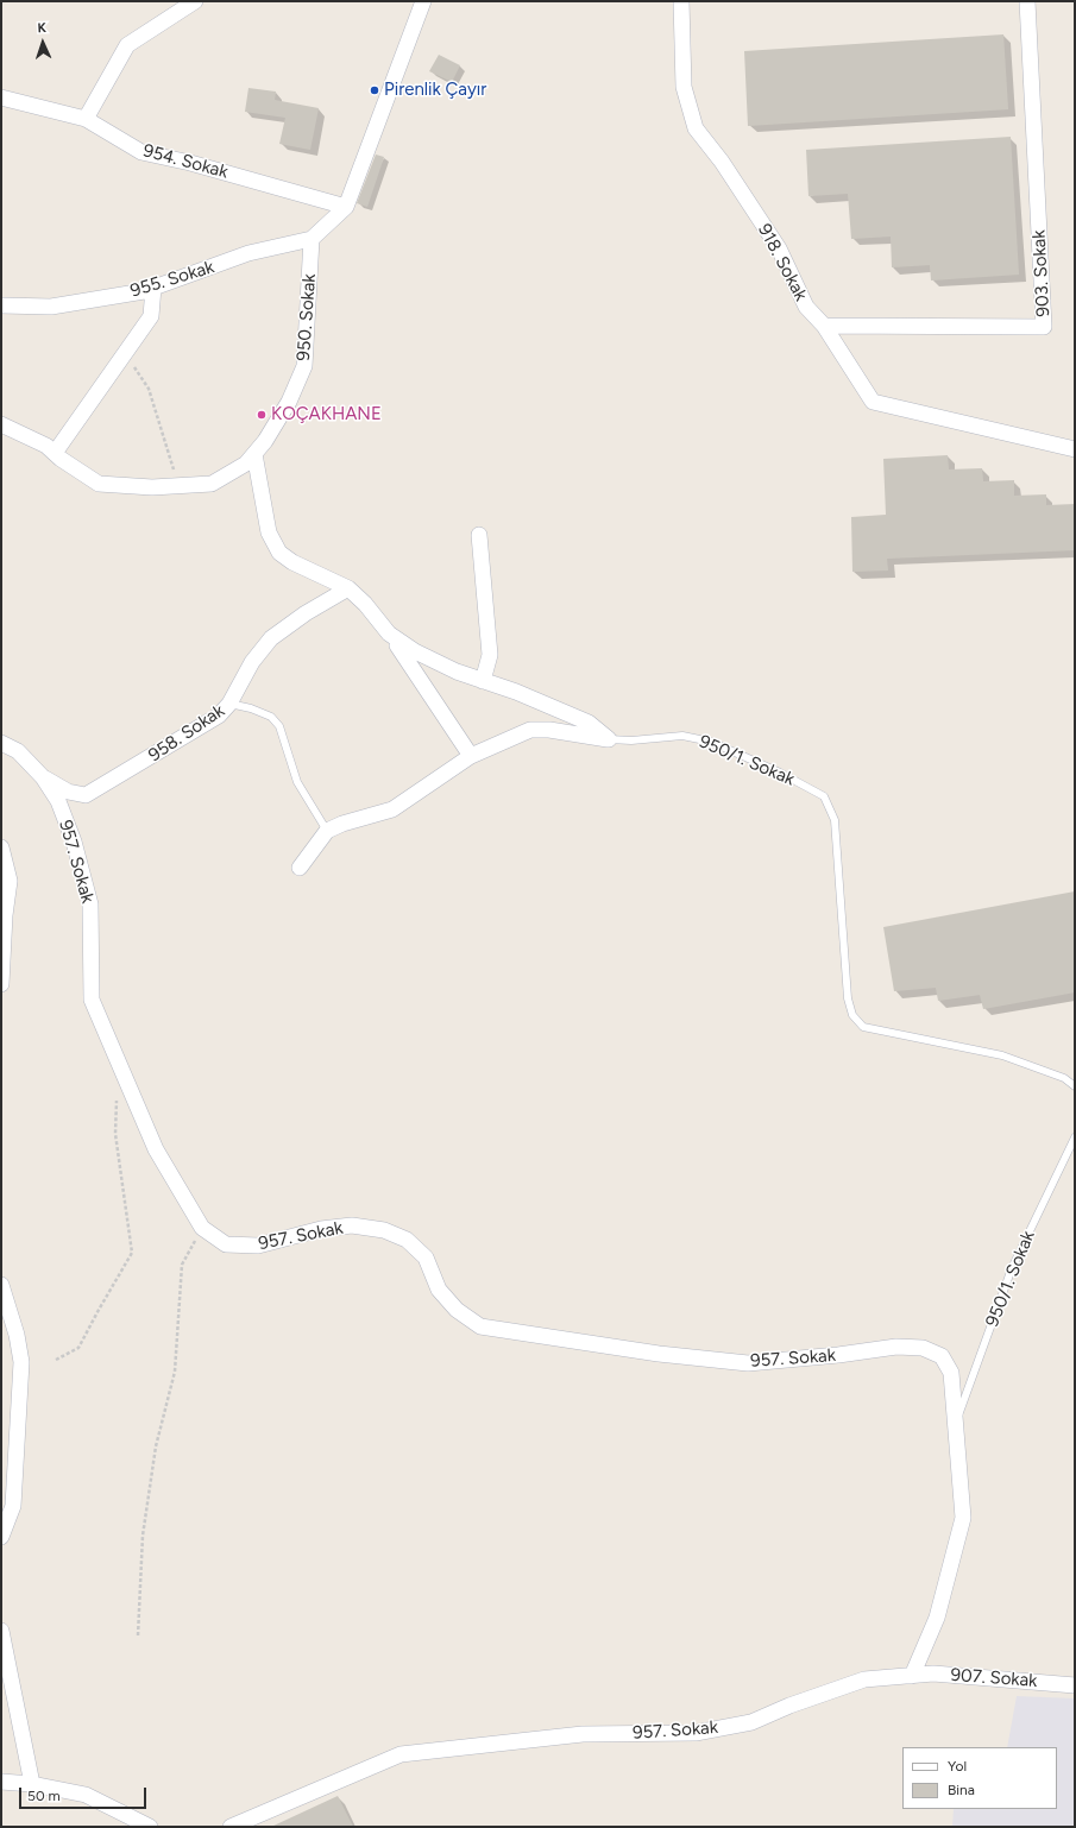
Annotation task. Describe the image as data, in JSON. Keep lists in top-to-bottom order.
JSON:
{
  "streets": {
    "street": [
      "954. Sokak",
      "918. Sokak",
      "903. Sokak",
      "955. Sokak",
      "950. Sokak",
      "958. Sokak",
      "957. Sokak",
      "907. Sokak"
    ],
    "lane": ["950/1. Sokak"]
  },
  "crossings": [
    ["918. Sokak", "903. Sokak"],
    ["955. Sokak", "950. Sokak"],
    ["958. Sokak", "957. Sokak"],
    ["950/1. Sokak", "957. Sokak"],
    ["957. Sokak", "907. Sokak"]
  ],
  "places": ["Pirenlik Çayır", "KOÇAKHANE"],
  "legend": ["Yol", "Bina"],
  "scale_bar": "50 m",
  "north": "top"
}
